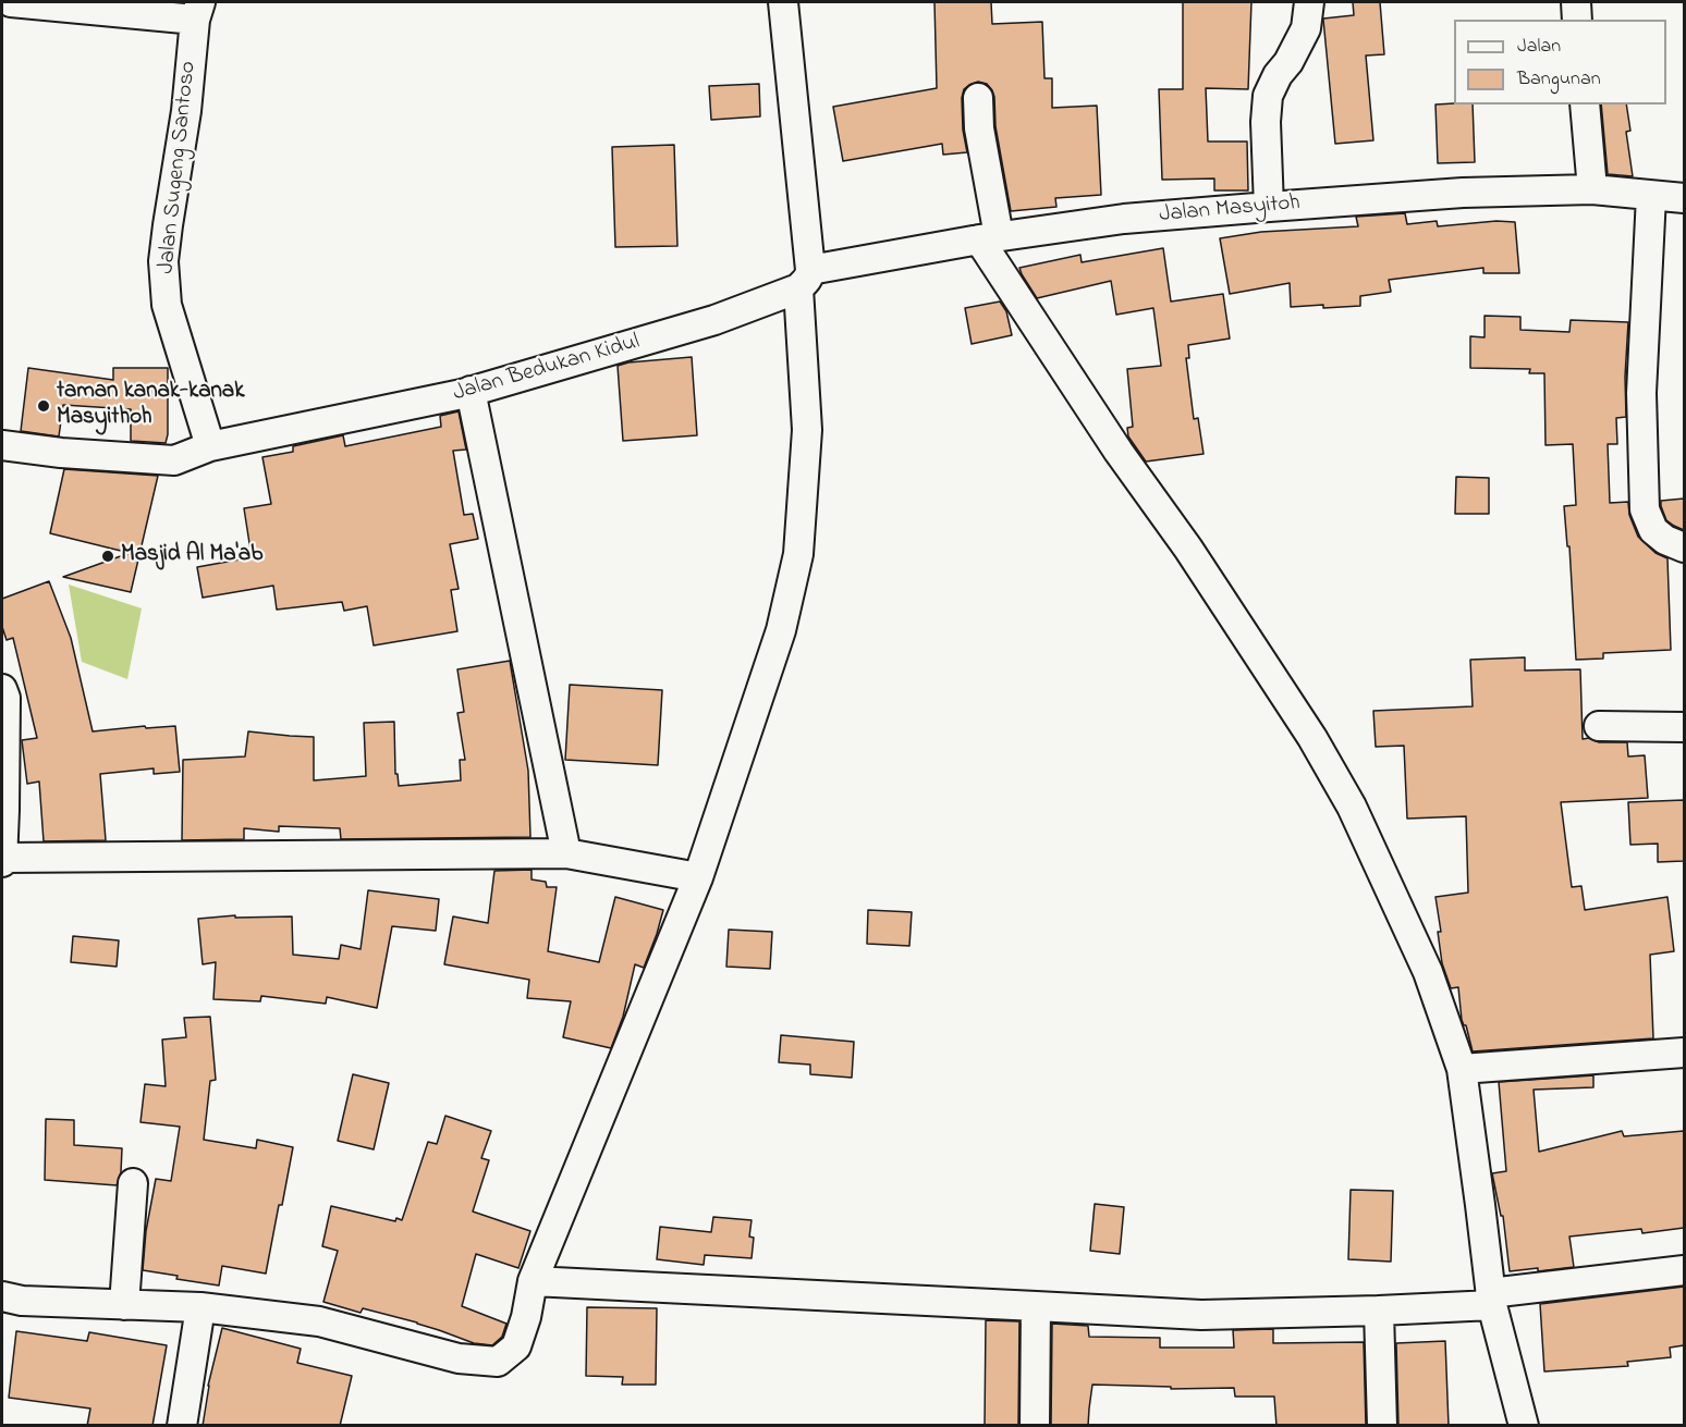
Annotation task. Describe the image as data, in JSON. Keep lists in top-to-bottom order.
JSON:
{
  "streets": {
    "street": ["Jalan Sugeng Santoso", "Jalan Masyitoh", "Jalan Bedukan Kidul"]
  },
  "crossings": [
    ["Jalan Sugeng Santoso", "Jalan Bedukan Kidul"],
    ["Jalan Masyitoh", "Jalan Bedukan Kidul"]
  ],
  "places": ["taman kanak-kanak Masyithoh", "Masjid Al Ma'ab"],
  "legend": ["Jalan", "Bangunan"]
}
